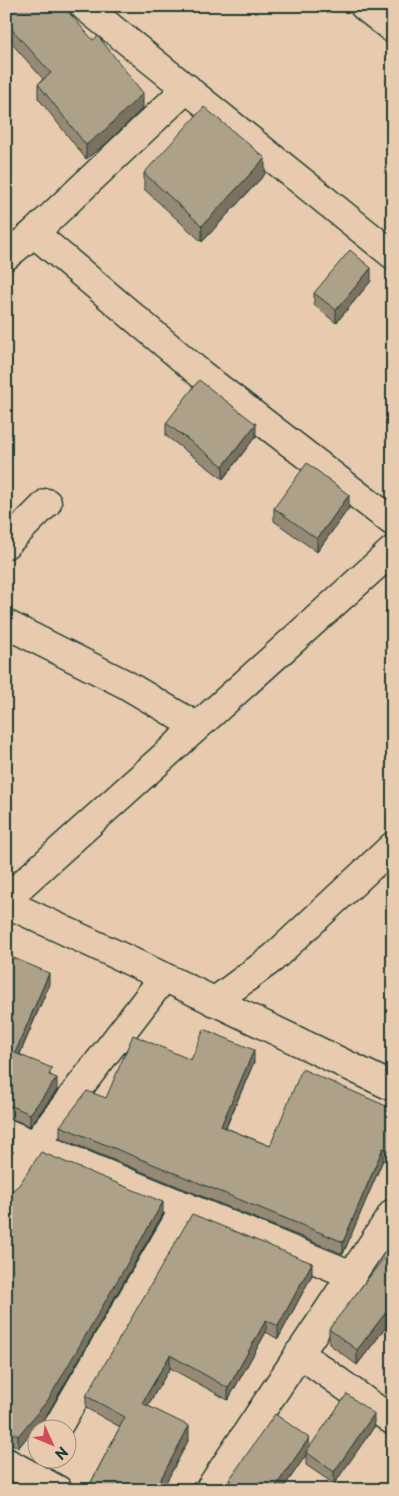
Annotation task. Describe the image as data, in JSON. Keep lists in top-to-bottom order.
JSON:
{
  "north": "bottom right"
}
